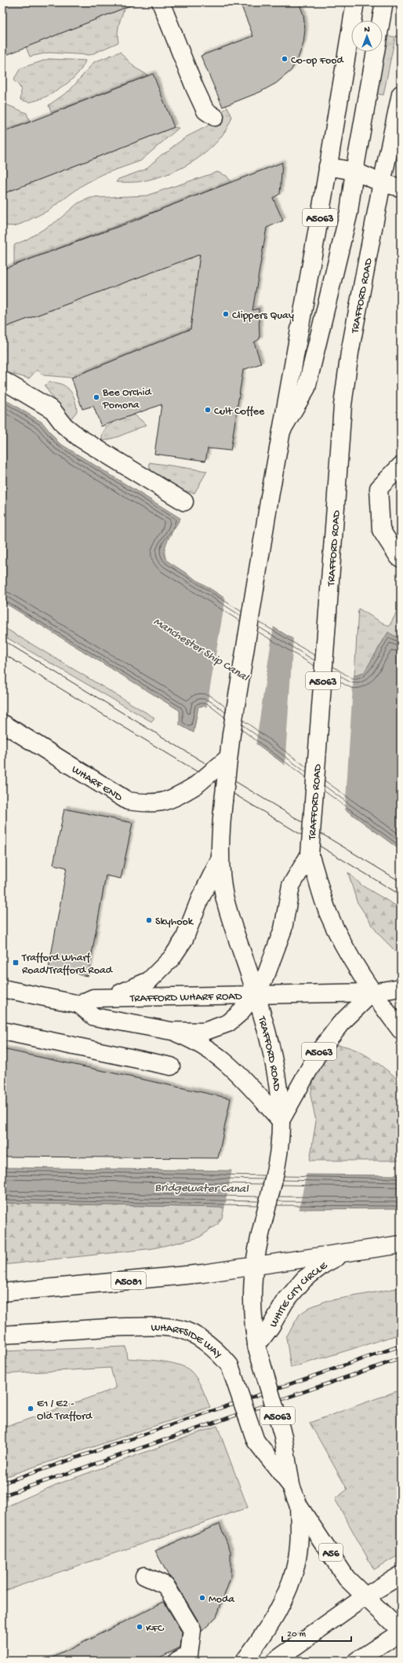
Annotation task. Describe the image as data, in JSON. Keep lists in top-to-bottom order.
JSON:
{
  "streets": {
    "main road": [
      "A5063",
      "TRAFFORD ROAD",
      "WHARF END",
      "TRAFFORD WHARF ROAD",
      "A5081",
      "WHITE CITY CIRCLE",
      "WHARFSIDE WAY",
      "A56"
    ]
  },
  "crossings": [
    ["A5063", "TRAFFORD ROAD"],
    ["A5063", "WHITE CITY CIRCLE"],
    ["A5063", "WHARFSIDE WAY"],
    ["A5063", "A56"],
    ["TRAFFORD ROAD", "WHARF END"],
    ["TRAFFORD ROAD", "TRAFFORD WHARF ROAD"],
    ["TRAFFORD ROAD", "A5081"],
    ["TRAFFORD ROAD", "WHITE CITY CIRCLE"],
    ["A5081", "WHITE CITY CIRCLE"],
    ["WHARFSIDE WAY", "A56"]
  ],
  "water": ["Manchester Ship Canal", "Bridgewater Canal"],
  "places": {
    "other": [
      "Co-op Food",
      "Clippers Quay",
      "Bee Orchid Pomona",
      "Cult Coffee",
      "Skyhook",
      "E1 / E2 - Old Trafford",
      "Moda",
      "KFC"
    ],
    "transit": ["Trafford Wharf Road/Trafford Road"]
  },
  "scale_bar": "20 m",
  "north": "top"
}
